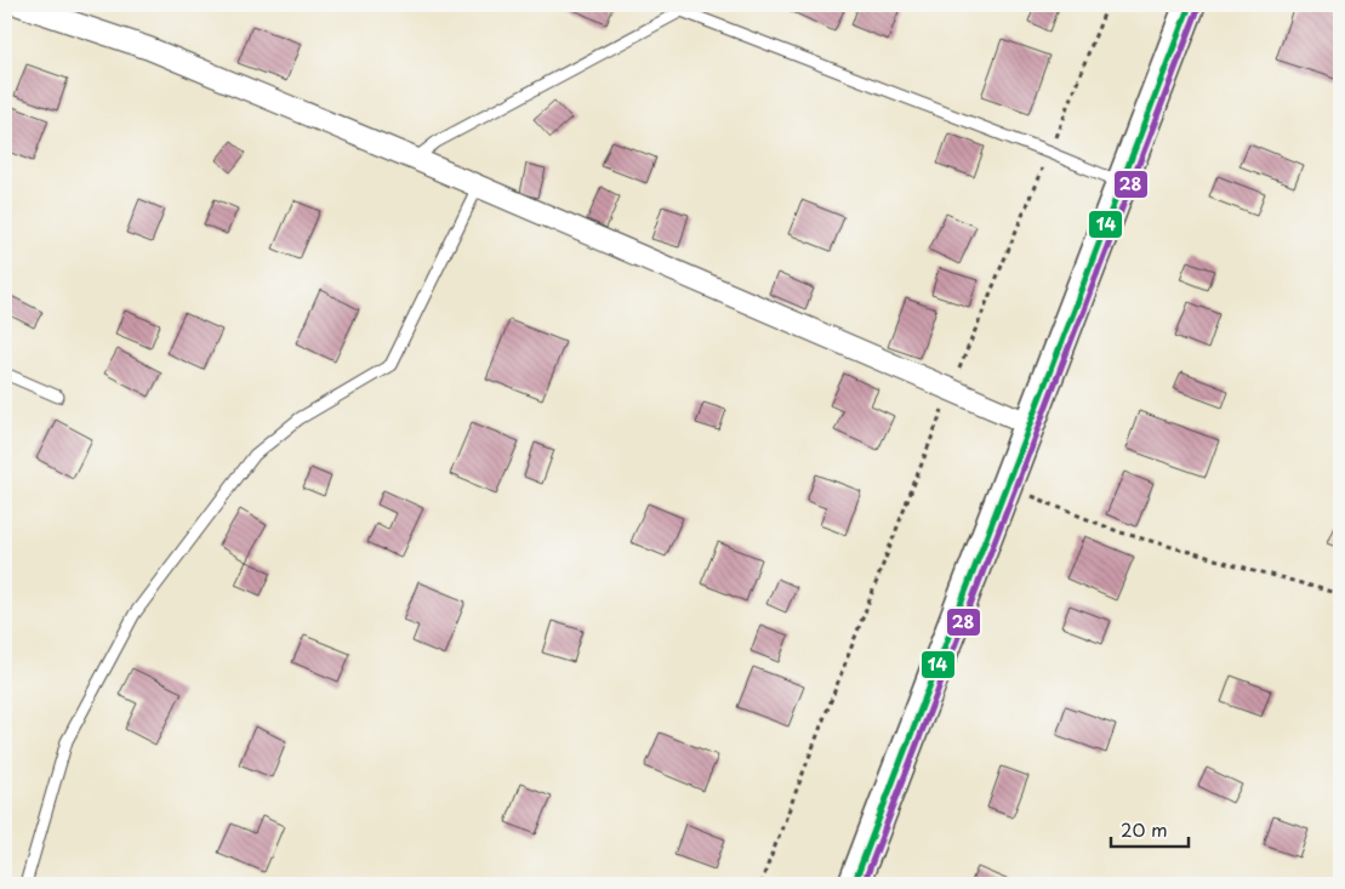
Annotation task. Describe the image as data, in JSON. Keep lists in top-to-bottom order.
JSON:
{
  "lines": ["transit line 14", "transit line 28"],
  "scale_bar": "20 m"
}
